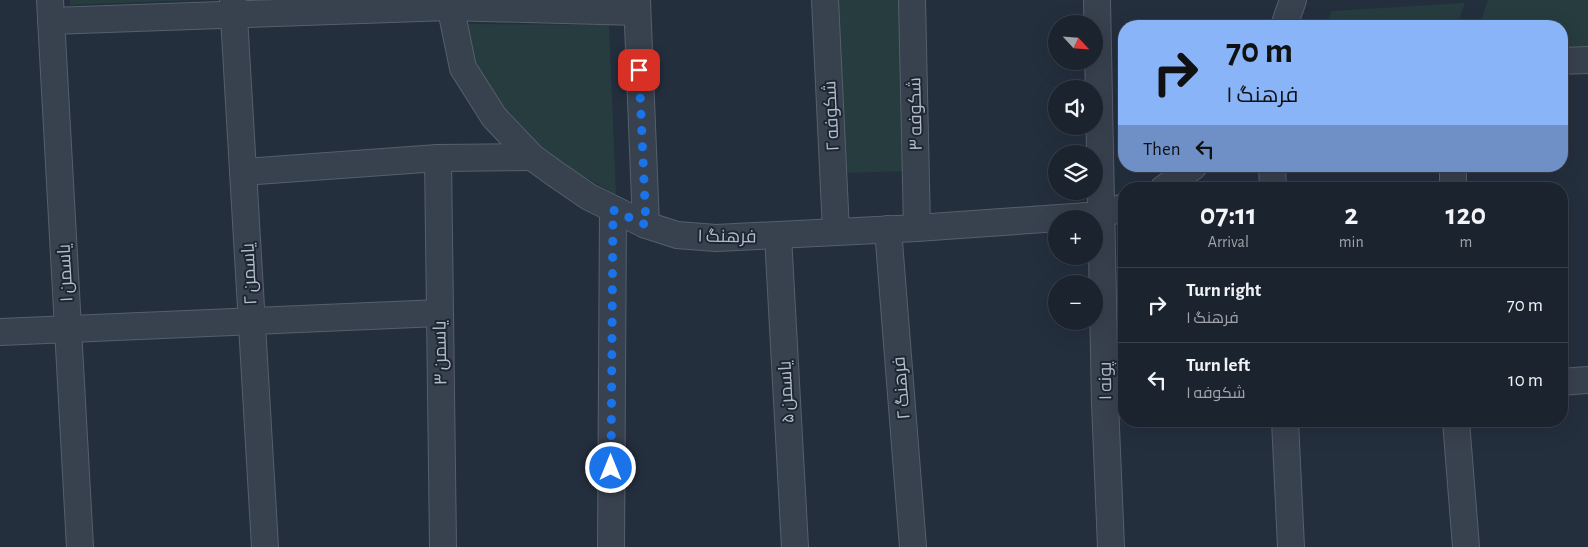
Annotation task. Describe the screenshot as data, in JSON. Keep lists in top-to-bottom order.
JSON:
{
  "streets": {
    "street": [
      "شکوفه ۳",
      "شکوفه ۲",
      "فرهنگ ۱",
      "یاسمن ۱",
      "یاسمن ۲",
      "یاسمن ۳",
      "پونه ۱",
      "فرهنگ ۲",
      "یاسمن ۵"
    ]
  },
  "crossings": [
    ["شکوفه ۳", "فرهنگ ۱"],
    ["شکوفه ۲", "فرهنگ ۱"],
    ["فرهنگ ۱", "پونه ۱"],
    ["فرهنگ ۱", "فرهنگ ۲"],
    ["فرهنگ ۱", "یاسمن ۵"]
  ],
  "north": "bottom right",
  "page": {
    "map_buttons": ["+", "−"],
    "turn": ["70 m", "فرهنگ ۱"],
    "then": "Then",
    "eta": [
      "07:11",
      "Arrival",
      "2",
      "min",
      "120",
      "m"
    ],
    "list": [
      {
        "name": "Turn right",
        "note": "فرهنگ ۱",
        "value": "70 m"
      },
      {
        "name": "Turn left",
        "note": "شکوفه ۱",
        "value": "10 m"
      }
    ]
  }
}
